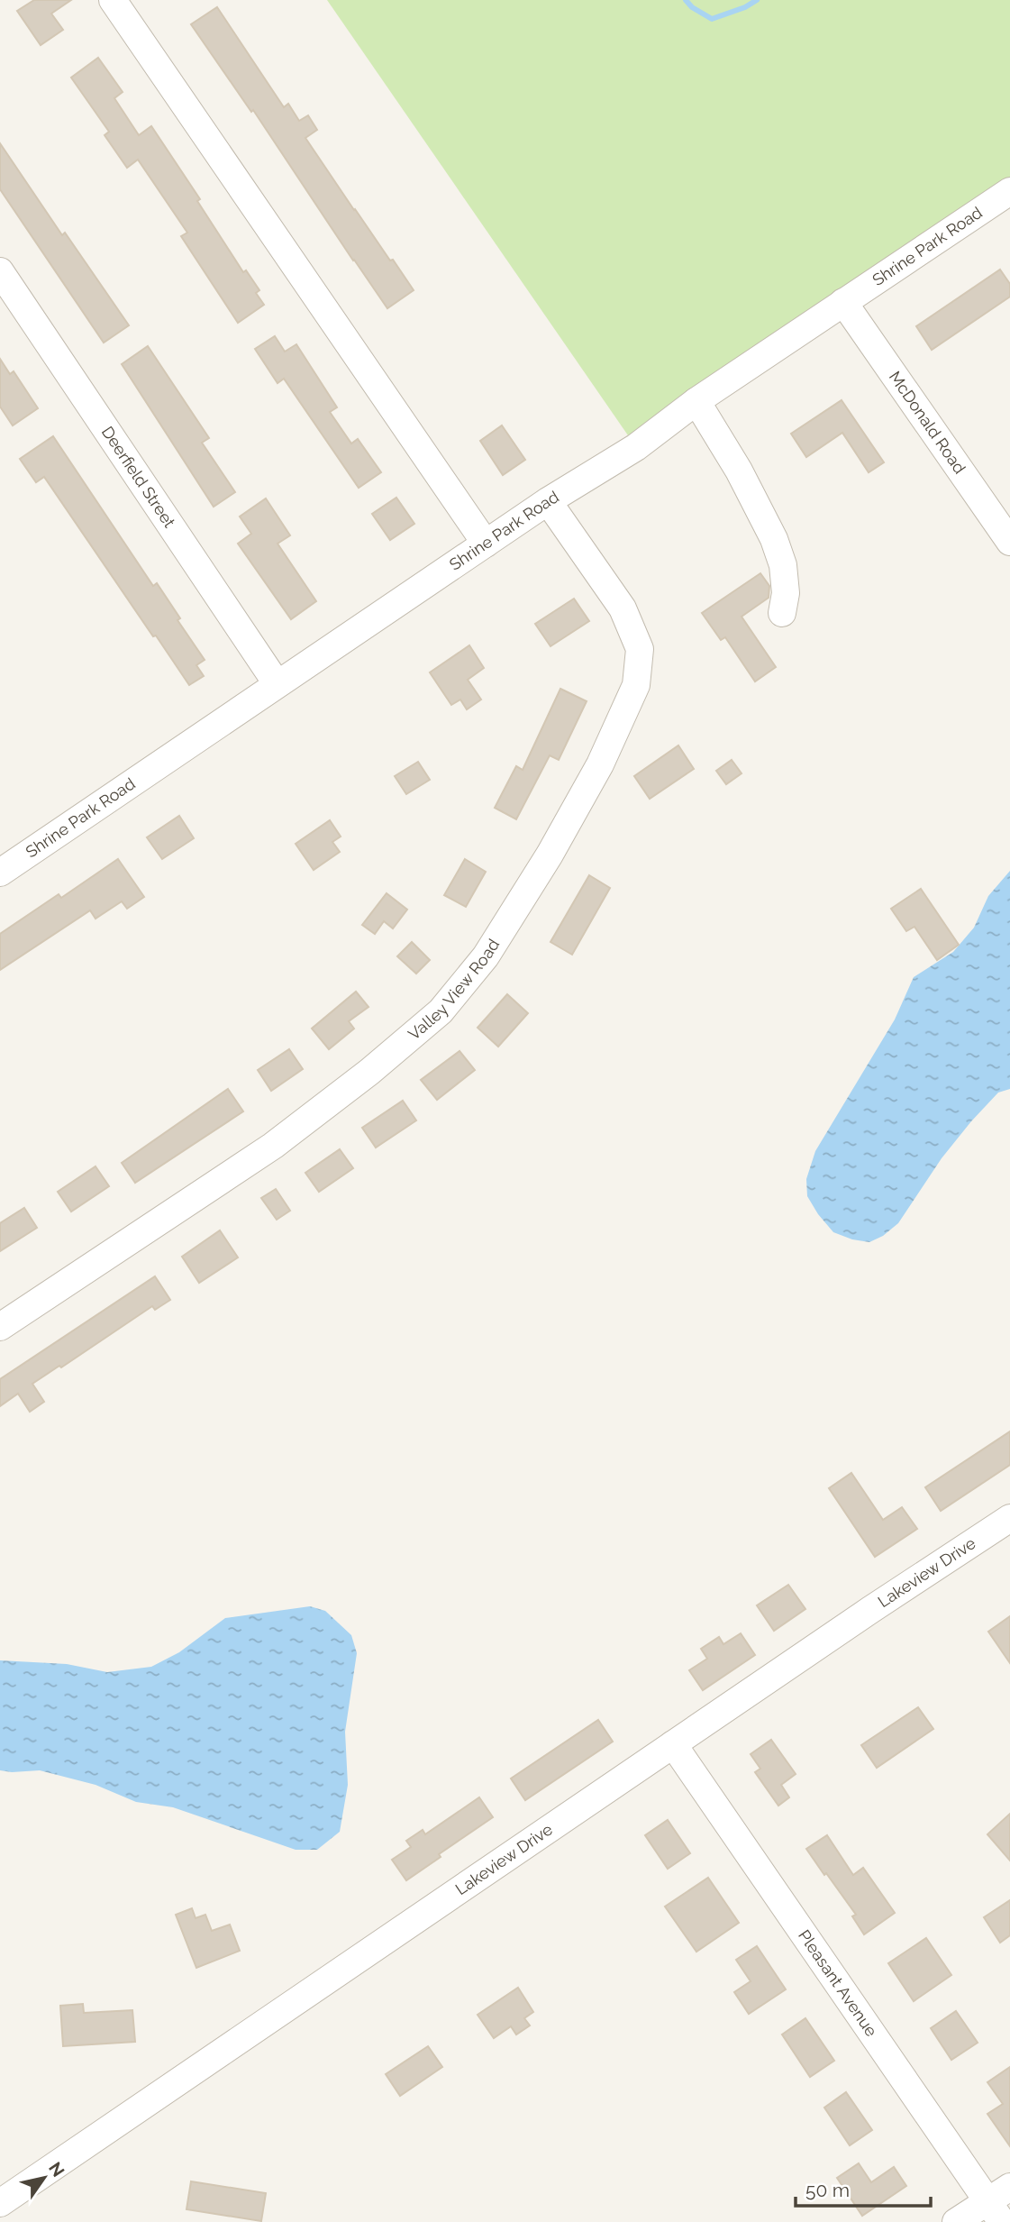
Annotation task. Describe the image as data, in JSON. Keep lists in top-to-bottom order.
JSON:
{
  "streets": {
    "street": [
      "Shrine Park Road",
      "McDonald Road",
      "Deerfield Street",
      "Valley View Road",
      "Lakeview Drive",
      "Pleasant Avenue"
    ]
  },
  "crossings": [
    ["Shrine Park Road", "McDonald Road"],
    ["Shrine Park Road", "Deerfield Street"],
    ["Shrine Park Road", "Valley View Road"],
    ["Lakeview Drive", "Pleasant Avenue"]
  ],
  "scale_bar": "50 m",
  "north": "top right"
}
